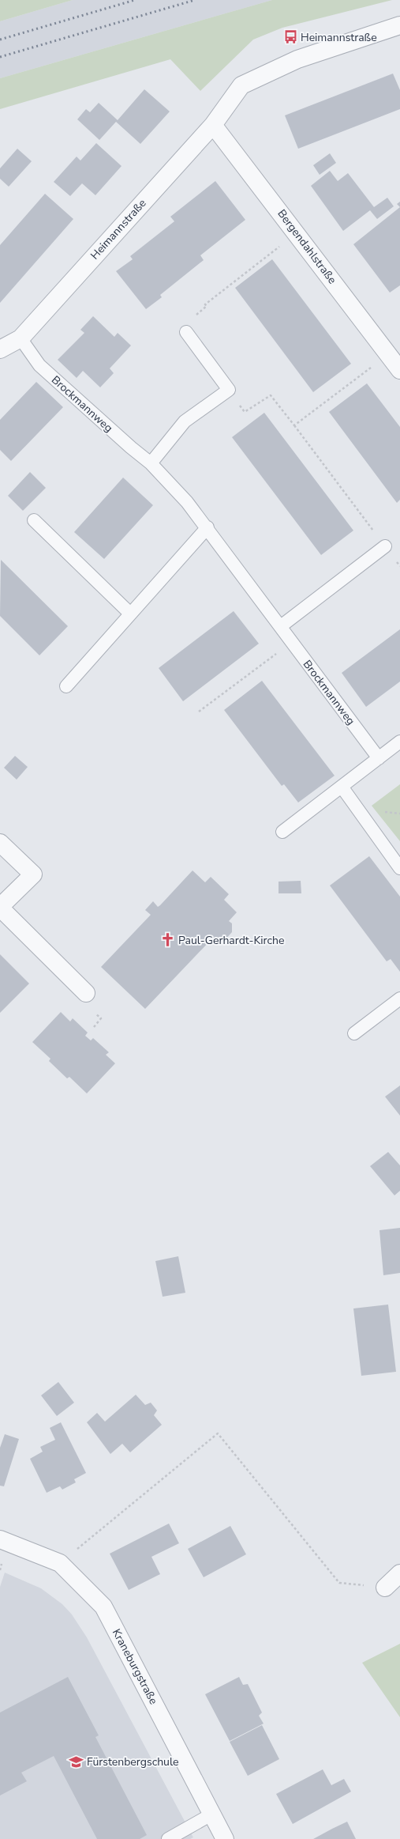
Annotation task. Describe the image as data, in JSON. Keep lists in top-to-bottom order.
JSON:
{
  "streets": {
    "street": ["Heimannstraße", "Bergendahlstraße", "Kraneburgstraße"],
    "lane": ["Brockmannweg"]
  },
  "crossings": [
    ["Heimannstraße", "Bergendahlstraße"],
    ["Heimannstraße", "Brockmannweg"]
  ],
  "places": {
    "bus stop": ["Heimannstraße"],
    "church": ["Paul-Gerhardt-Kirche"],
    "school or university": ["Fürstenbergschule"]
  }
}
